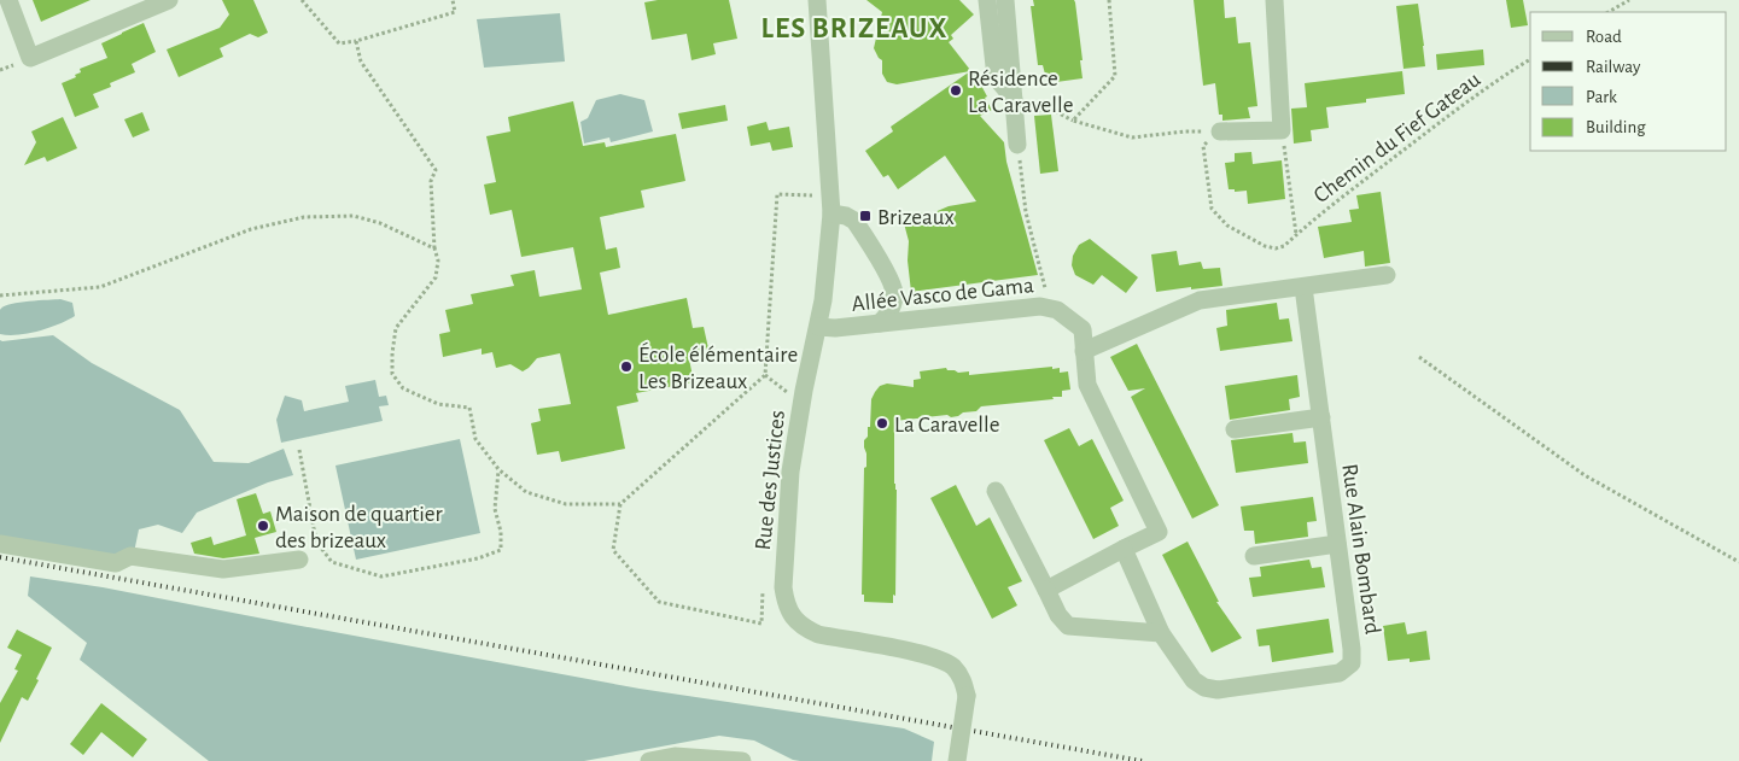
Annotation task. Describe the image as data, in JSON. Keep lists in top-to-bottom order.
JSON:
{
  "streets": {
    "street": ["Allée Vasco de Gama", "Rue des Justices", "Rue Alain Bombard"],
    "path": ["Chemin du Fief Gateau"]
  },
  "crossings": [
    ["Allée Vasco de Gama", "Rue des Justices"]
  ],
  "districts": ["LES BRIZEAUX"],
  "places": {
    "other": [
      "Résidence La Caravelle",
      "École élémentaire Les Brizeaux",
      "La Caravelle",
      "Maison de quartier des brizeaux"
    ],
    "transit": ["Brizeaux"]
  },
  "legend": [
    "Road",
    "Railway",
    "Park",
    "Building"
  ]
}
